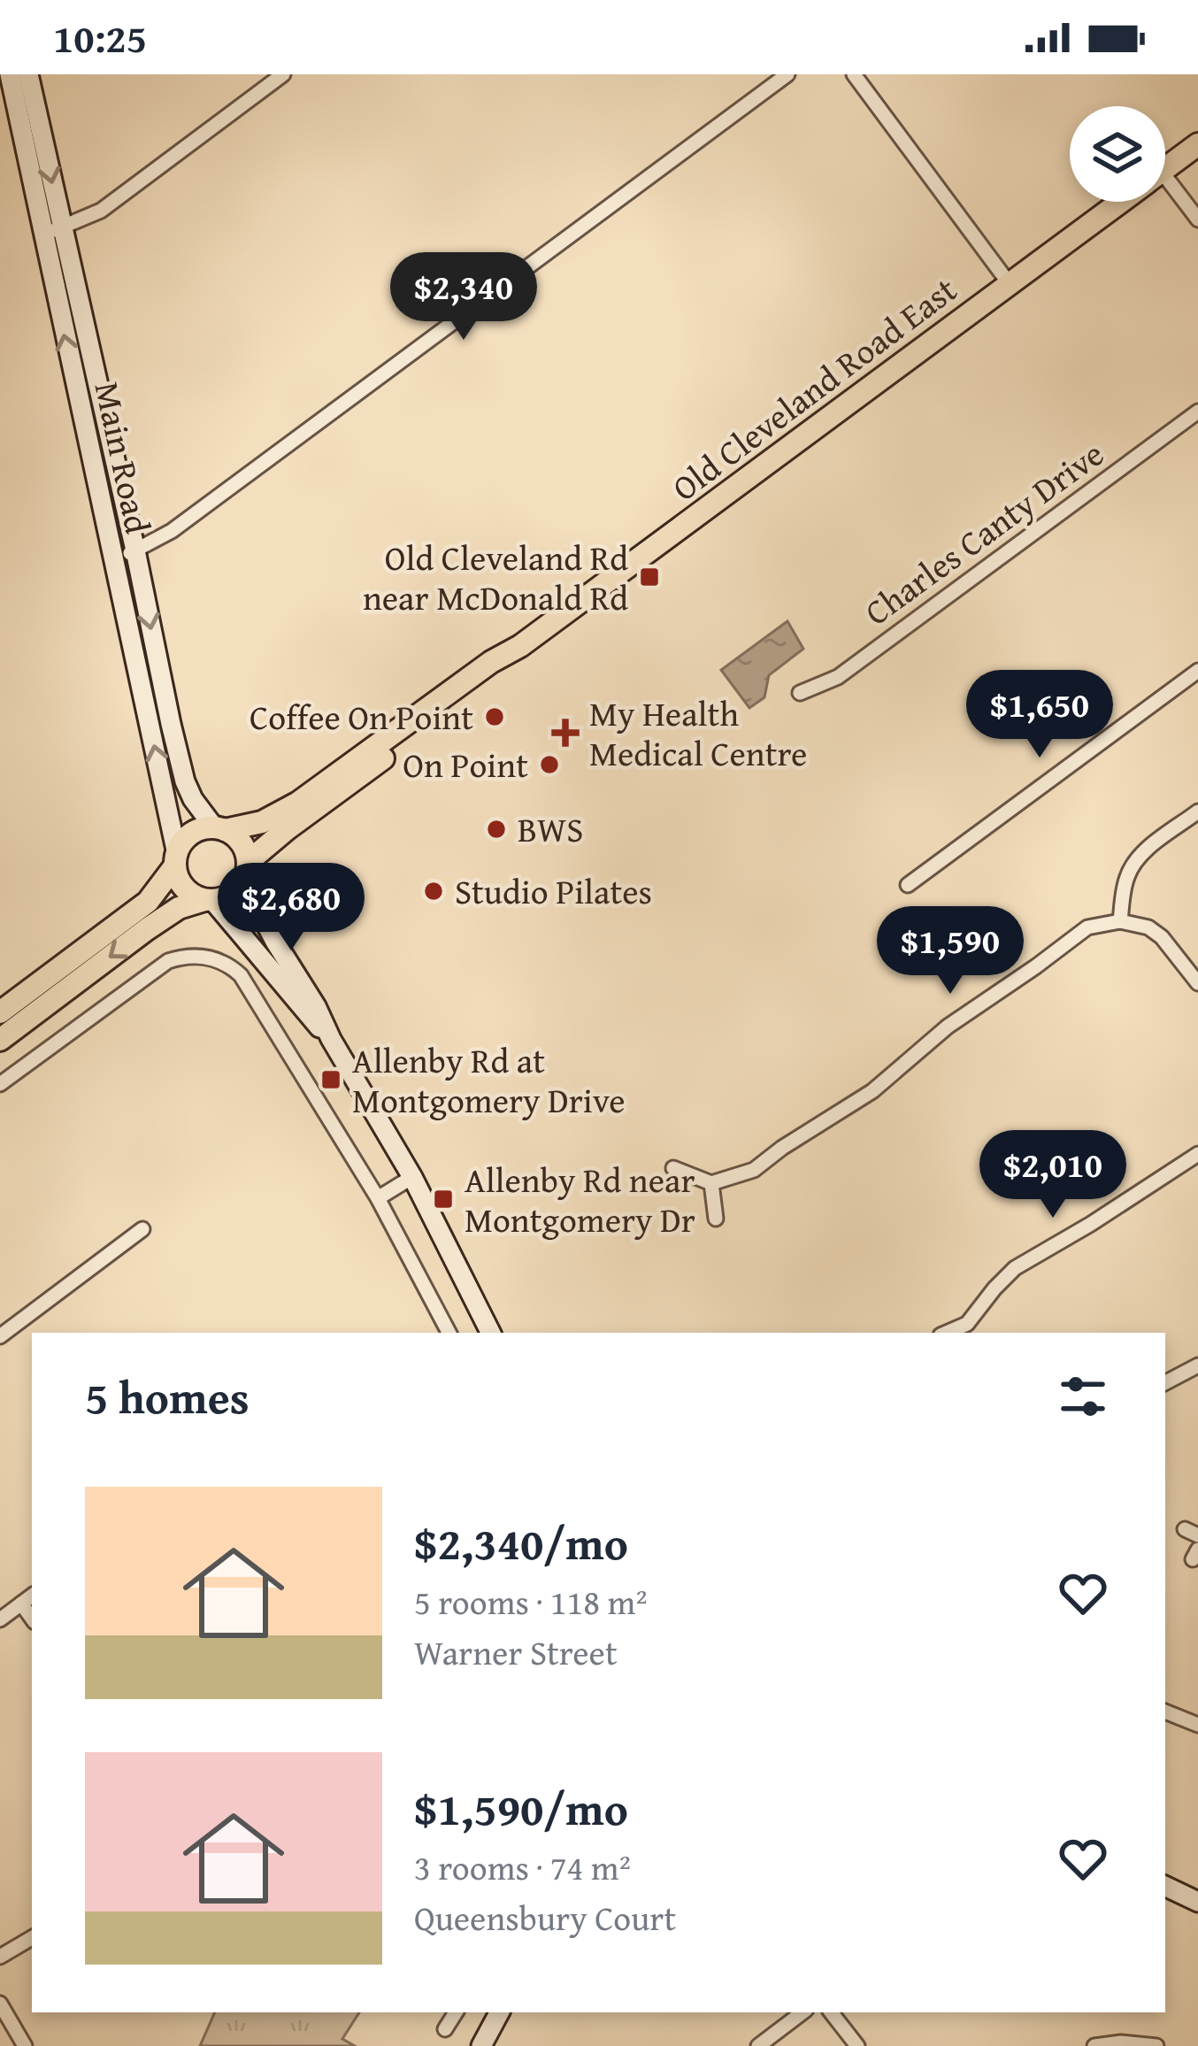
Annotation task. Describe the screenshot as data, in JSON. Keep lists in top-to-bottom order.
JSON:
{
  "streets": {
    "main road": ["Old Cleveland Road East", "Main Road"],
    "street": ["Charles Canty Drive"]
  },
  "crossings": [
    ["Old Cleveland Road East", "Main Road"]
  ],
  "places": {
    "transit": ["Old Cleveland Rd near McDonald Rd", "Allenby Rd at Montgomery Drive", "Allenby Rd near Montgomery Dr"],
    "other": [
      "Coffee On Point",
      "On Point",
      "BWS",
      "Studio Pilates"
    ],
    "health": ["My Health Medical Centre"]
  },
  "page": {
    "status": "10:25",
    "price": [
      "$2,340",
      "$1,650",
      "$2,680",
      "$1,590",
      "$2,010"
    ],
    "heading": "5 homes",
    "list": [
      {
        "name": "$2,340/mo",
        "note": "5 rooms · 118 m² · Warner Street"
      },
      {
        "name": "$1,590/mo",
        "note": "3 rooms · 74 m² · Queensbury Court"
      }
    ]
  }
}
